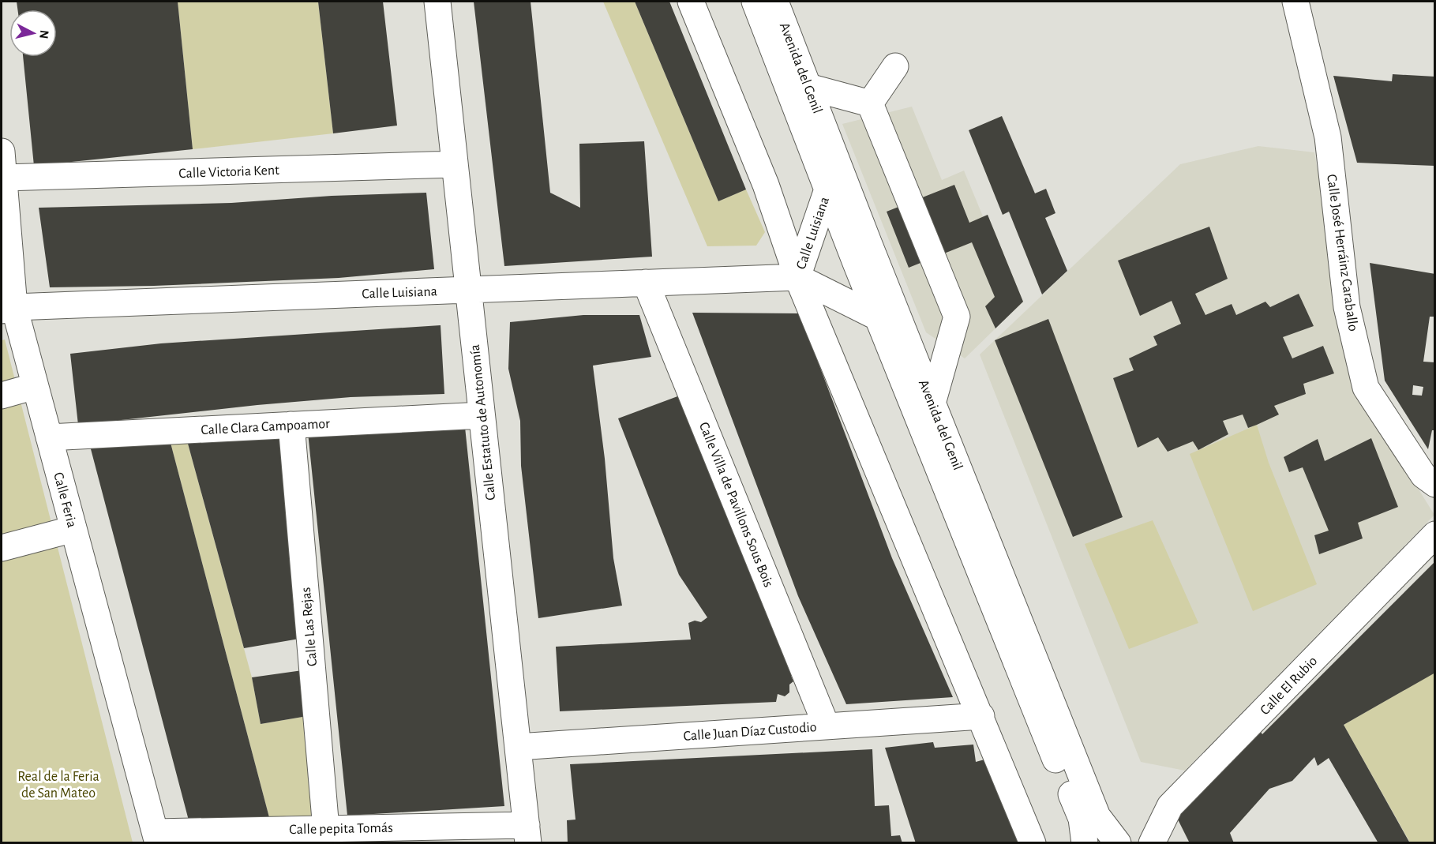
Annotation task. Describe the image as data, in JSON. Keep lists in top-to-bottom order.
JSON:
{
  "streets": {
    "street": [
      "Avenida del Genil",
      "Calle Victoria Kent",
      "Calle Luisiana",
      "Calle José Herráinz Caraballo",
      "Calle Estatuto de Autonomía",
      "Calle Clara Campoamor",
      "Calle Feria",
      "Calle Villa de Pavillons Sous Bois",
      "Calle Las Rejas",
      "Calle El Rubio",
      "Calle Juan Díaz Custodio",
      "Calle pepita Tomás"
    ]
  },
  "crossings": [
    ["Avenida del Genil", "Calle Luisiana"],
    ["Calle Victoria Kent", "Calle Estatuto de Autonomía"],
    ["Calle Victoria Kent", "Calle Feria"],
    ["Calle Luisiana", "Calle Estatuto de Autonomía"],
    ["Calle Luisiana", "Calle Feria"],
    ["Calle Luisiana", "Calle Villa de Pavillons Sous Bois"],
    ["Calle Estatuto de Autonomía", "Calle Clara Campoamor"],
    ["Calle Estatuto de Autonomía", "Calle Juan Díaz Custodio"],
    ["Calle Estatuto de Autonomía", "Calle pepita Tomás"],
    ["Calle Clara Campoamor", "Calle Feria"],
    ["Calle Clara Campoamor", "Calle Las Rejas"],
    ["Calle Feria", "Calle pepita Tomás"],
    ["Calle Villa de Pavillons Sous Bois", "Calle Juan Díaz Custodio"],
    ["Calle Las Rejas", "Calle pepita Tomás"]
  ],
  "parks": ["Real de la Feria de San Mateo"],
  "north": "right"
}
